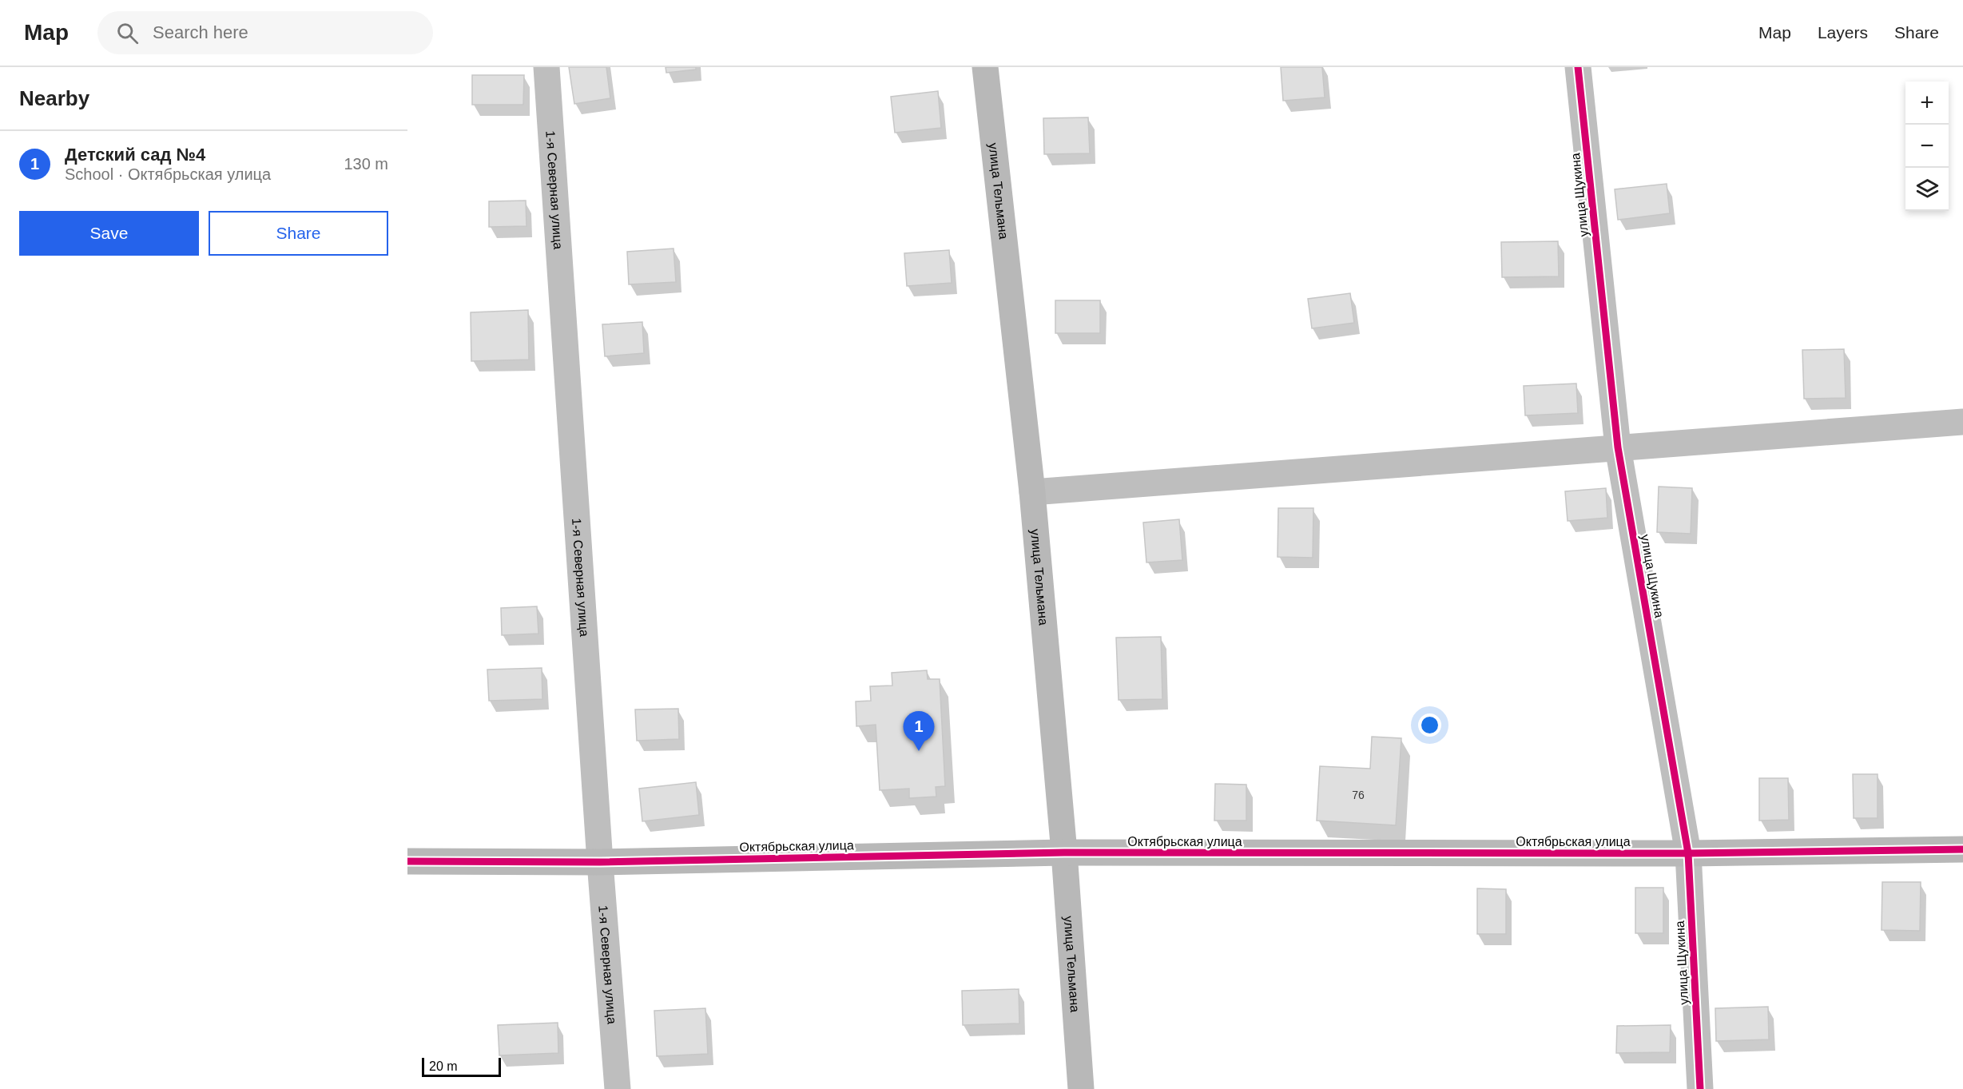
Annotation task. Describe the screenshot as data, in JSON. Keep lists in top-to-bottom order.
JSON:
{
  "streets": {
    "street": [
      "1-я Северная улица",
      "улица Тельмана",
      "улица Щукина",
      "Октябрьская улица"
    ]
  },
  "crossings": [
    ["1-я Северная улица", "Октябрьская улица"],
    ["улица Тельмана", "Октябрьская улица"],
    ["улица Щукина", "Октябрьская улица"]
  ],
  "house_numbers": ["76"],
  "scale_bar": "20 m",
  "page": {
    "header": "Map",
    "search": "Search here",
    "nav": ["Map", "Layers", "Share"],
    "heading": "Nearby",
    "map_buttons": ["+", "−"],
    "list": [
      {
        "mark": "1",
        "name": "Детский сад №4",
        "note": "School · Октябрьская улица",
        "value": "130 m"
      }
    ],
    "buttons": ["Save", "Share"],
    "pins": "1",
    "scale": "20 m"
  }
}
